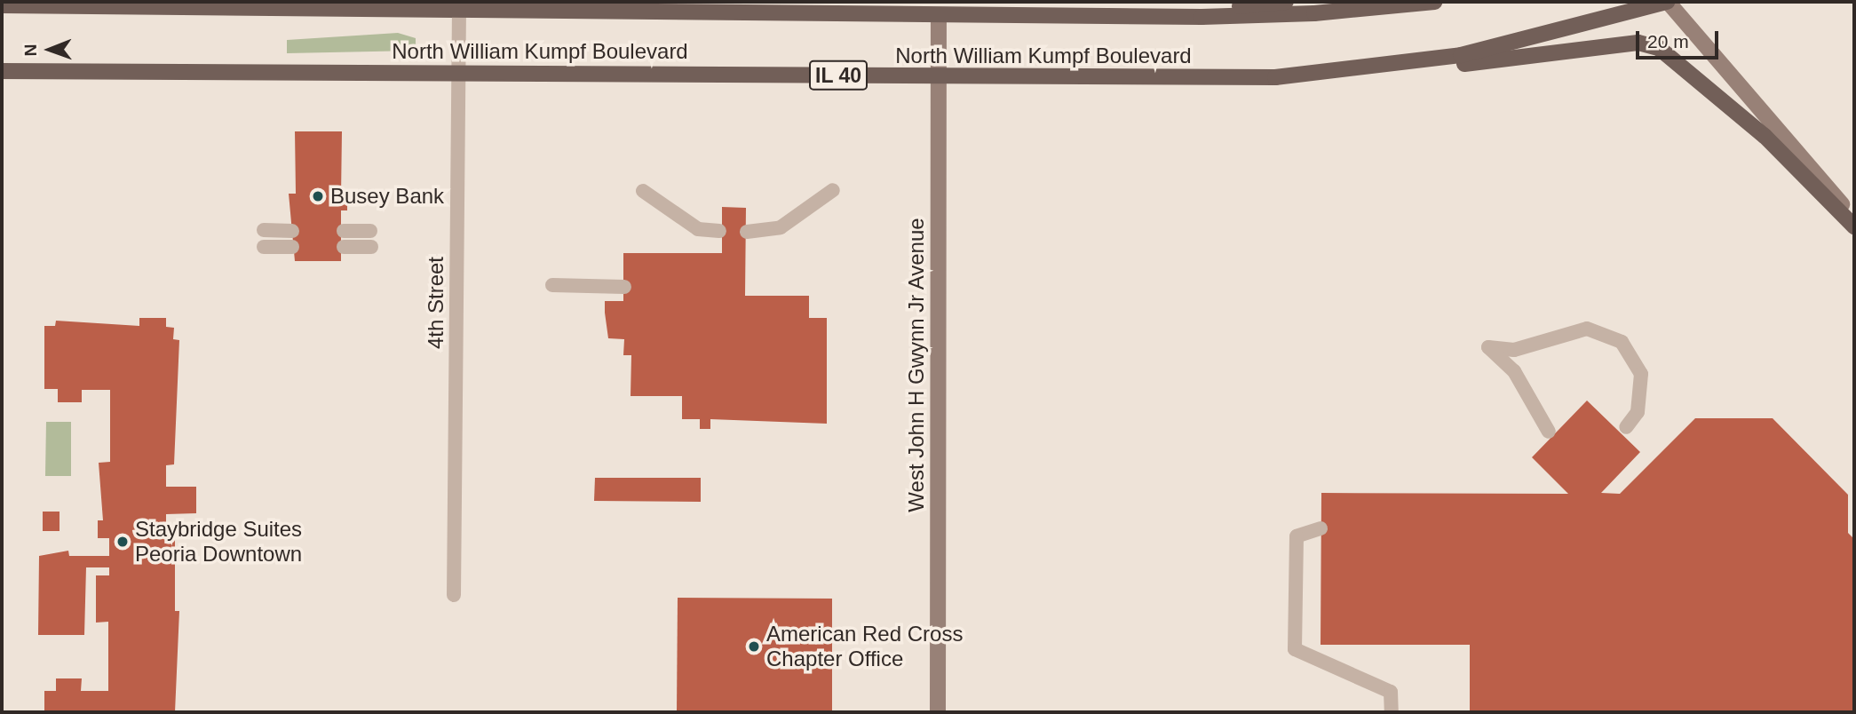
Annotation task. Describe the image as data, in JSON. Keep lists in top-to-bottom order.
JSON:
{
  "streets": {
    "main road": ["North William Kumpf Boulevard", "IL 40"],
    "street": ["West John H Gwynn Jr Avenue"],
    "lane": ["4th Street"]
  },
  "crossings": [
    ["North William Kumpf Boulevard", "4th Street"],
    ["North William Kumpf Boulevard", "West John H Gwynn Jr Avenue"]
  ],
  "places": ["Busey Bank", "Staybridge Suites Peoria Downtown", "American Red Cross Chapter Office"],
  "scale_bar": "20 m",
  "north": "left"
}
